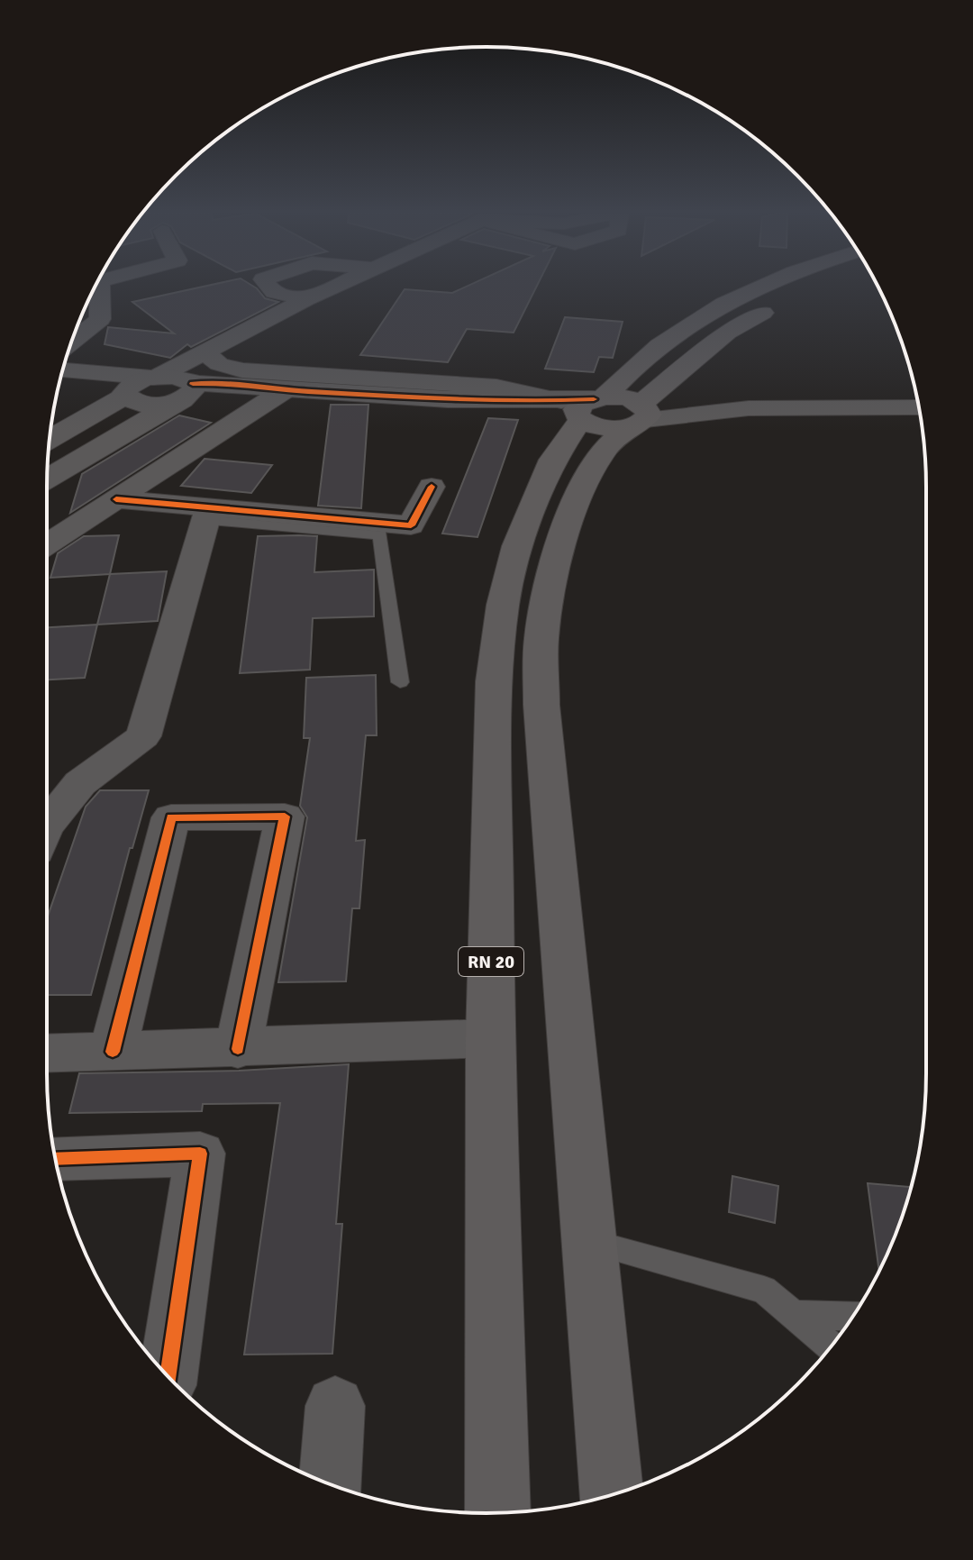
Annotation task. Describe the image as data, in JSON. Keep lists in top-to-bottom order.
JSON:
{
  "streets": {
    "highway": ["RN 20"]
  }
}
